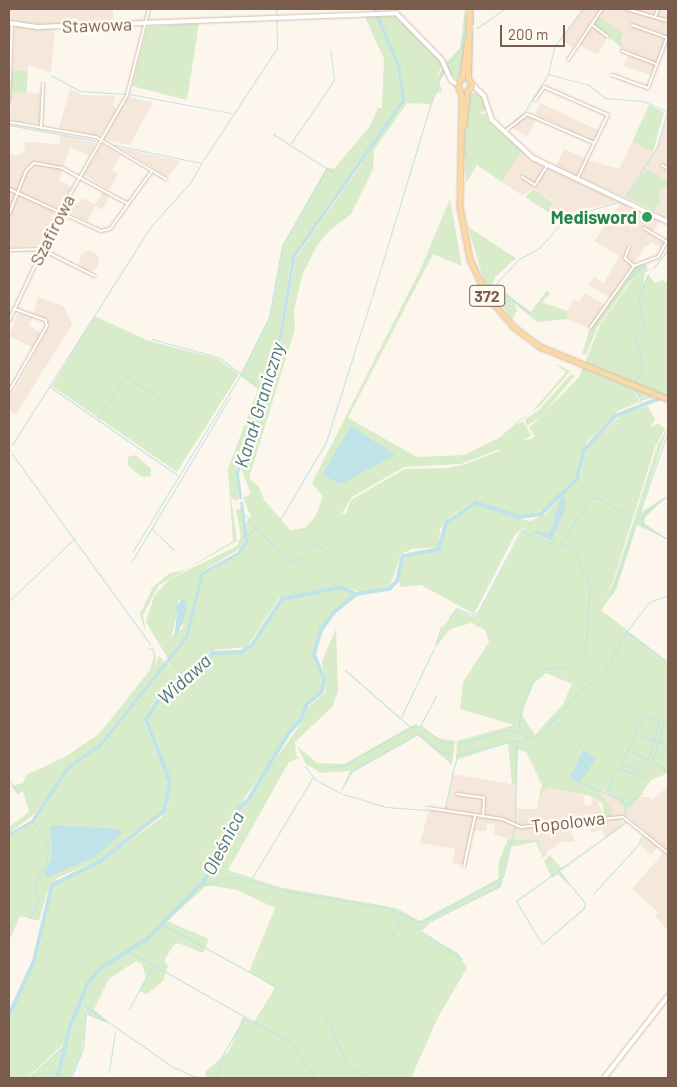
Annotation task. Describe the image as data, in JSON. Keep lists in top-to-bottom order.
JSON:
{
  "streets": {
    "main road": ["372"],
    "street": ["Stawowa", "Szafirowa", "Topolowa"]
  },
  "crossings": [
    ["Stawowa", "Szafirowa"],
    ["Stawowa", "372"]
  ],
  "water": ["Kanał Graniczny", "Widawa", "Oleśnica"],
  "places": ["Medisword"],
  "scale_bar": "200 m"
}
